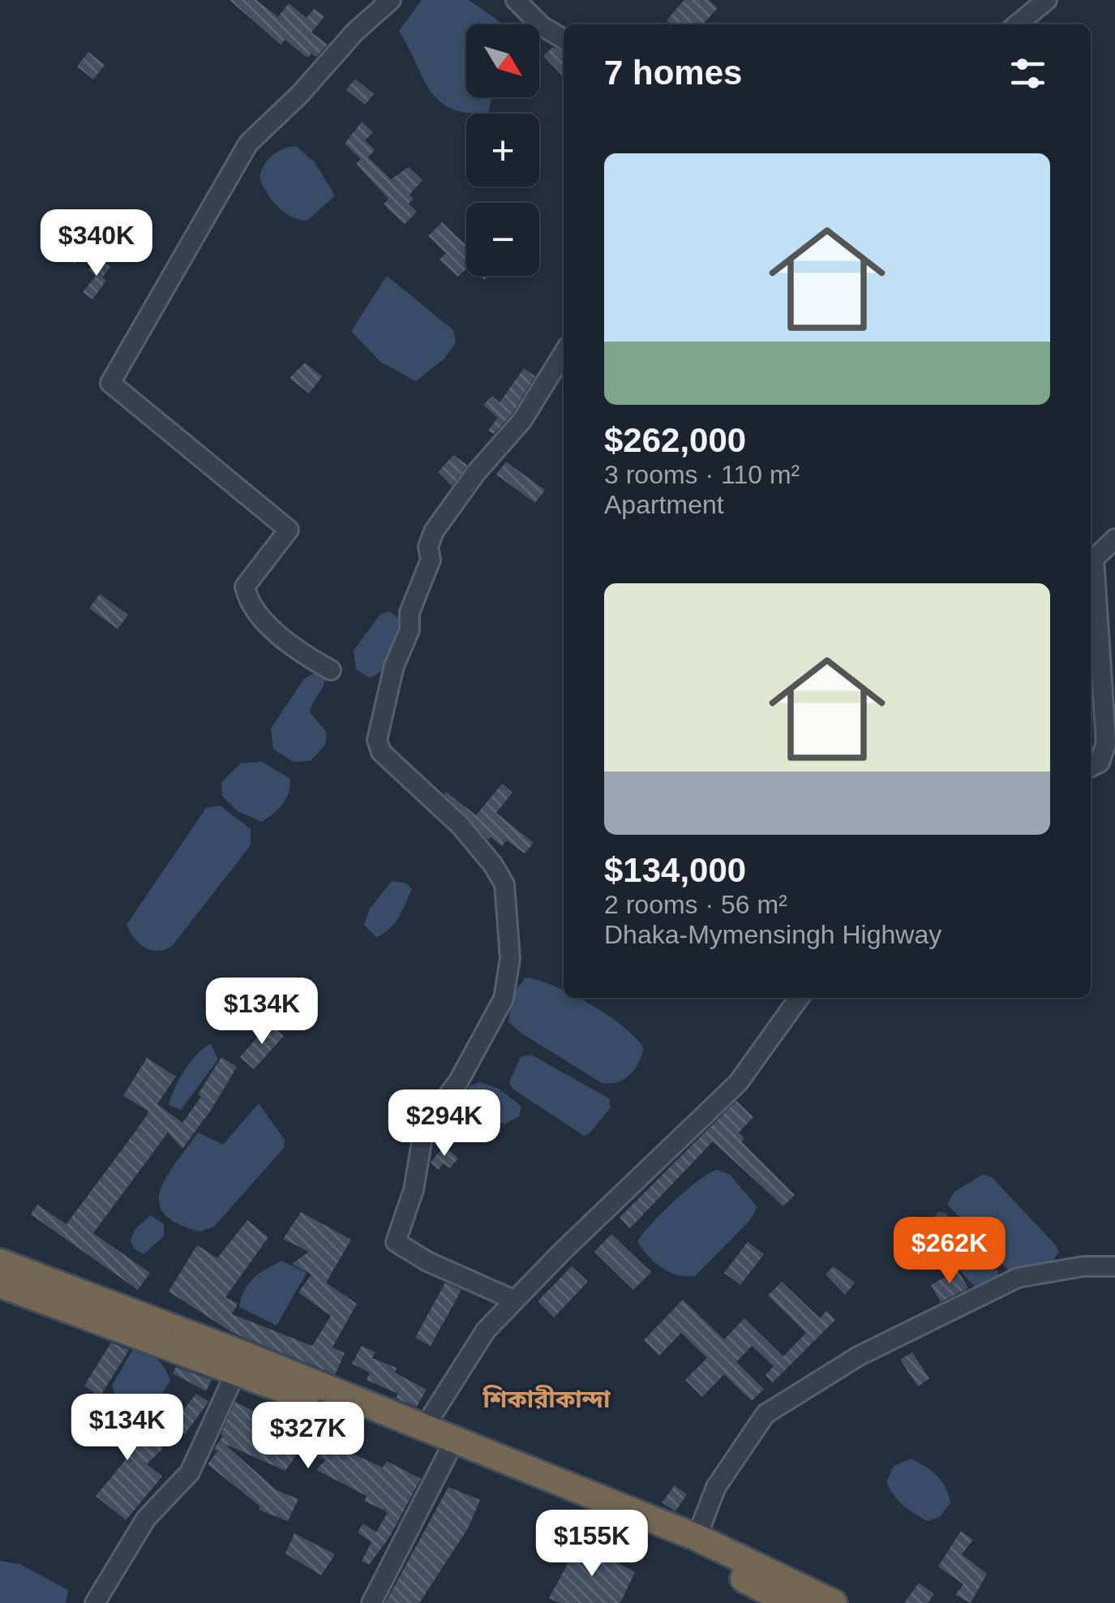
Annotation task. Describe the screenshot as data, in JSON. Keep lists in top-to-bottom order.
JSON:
{
  "districts": ["শিকারীকান্দা"],
  "north": "bottom right",
  "page": {
    "map_buttons": ["+", "−"],
    "heading": "7 homes",
    "list": [
      {
        "name": "$262,000",
        "note": "3 rooms · 110 m² · Apartment"
      },
      {
        "name": "$134,000",
        "note": "2 rooms · 56 m² · Dhaka-Mymensingh Highway"
      }
    ],
    "price": [
      "$340K",
      "$134K",
      "$294K",
      "$262K",
      "$134K",
      "$327K",
      "$155K"
    ]
  }
}
